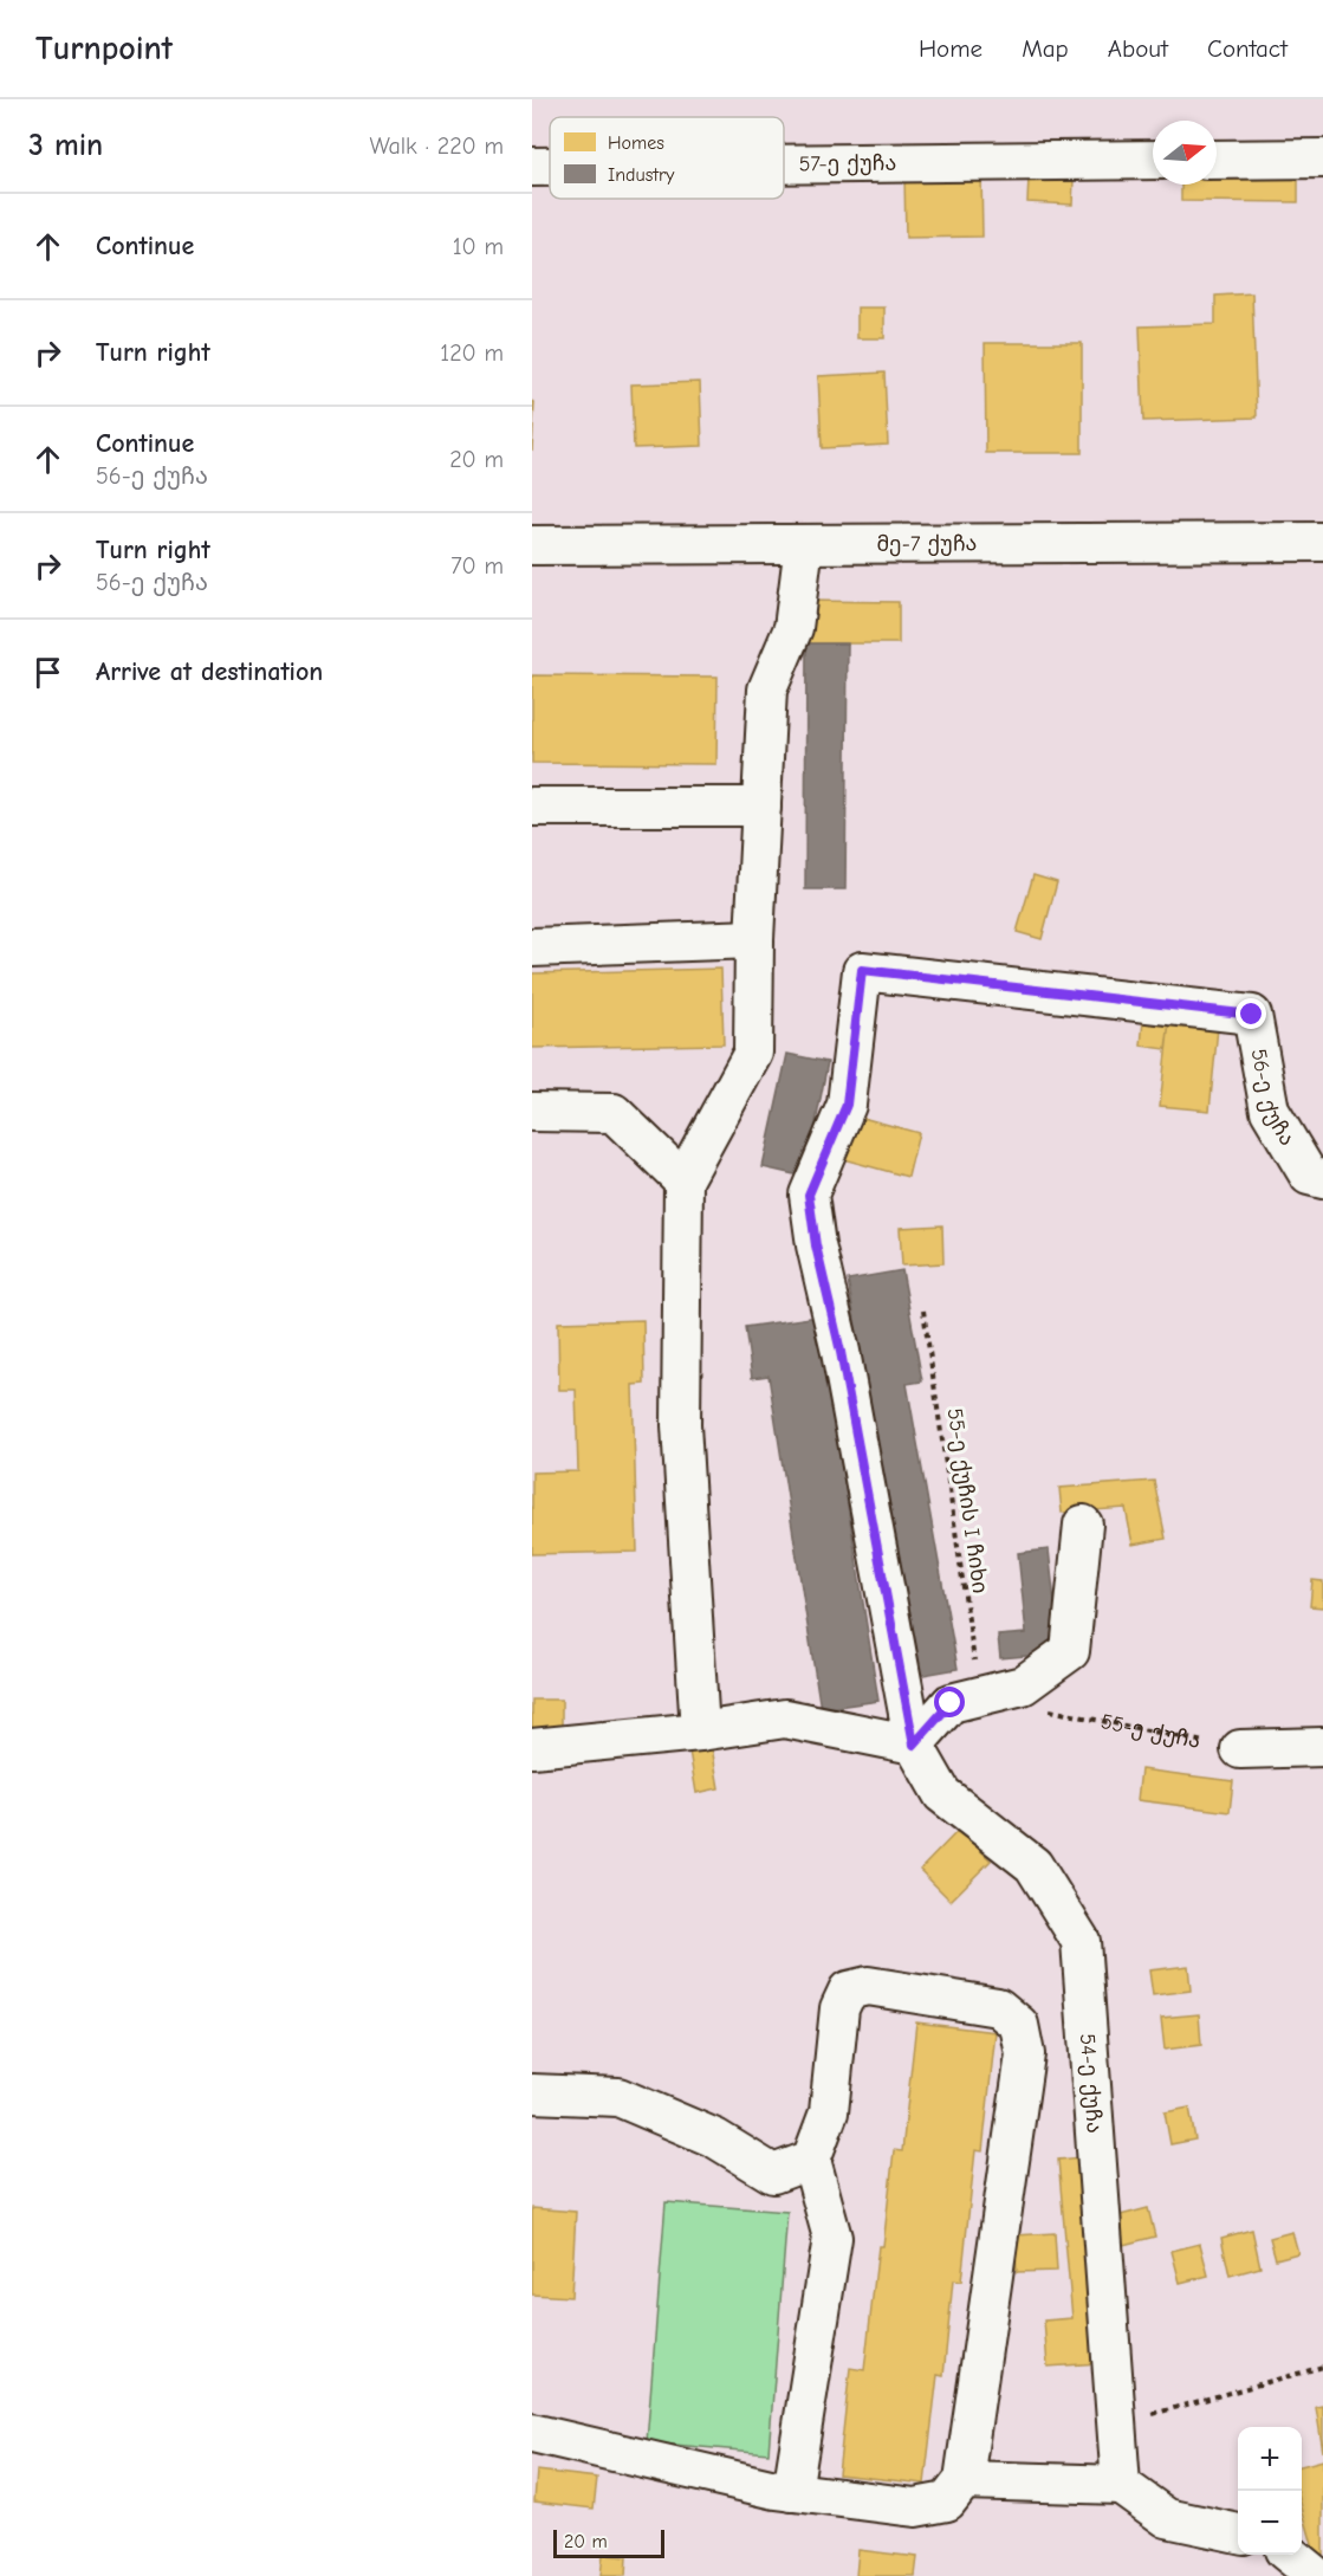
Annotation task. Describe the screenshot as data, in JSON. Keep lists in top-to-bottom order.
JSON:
{
  "streets": {
    "street": [
      "57-ე ქუჩა",
      "მე-7 ქუჩა",
      "56-ე ქუჩა",
      "54-ე ქუჩა"
    ],
    "path": ["55-ე ქუჩის I ჩიხი", "55-ე ქუჩა"]
  },
  "crossings": [
    ["56-ე ქუჩა", "54-ე ქუჩა"]
  ],
  "legend": ["Homes", "Industry"],
  "scale_bar": "20 m",
  "north": "right",
  "page": {
    "header": "Turnpoint",
    "nav": [
      "Home",
      "Map",
      "About",
      "Contact"
    ],
    "heading": ["3 min", "Walk · 220 m"],
    "list": [
      ["Continue", "10 m"],
      ["Turn right", "120 m"],
      ["Continue", "56-ე ქუჩა", "20 m"],
      ["Turn right", "56-ე ქუჩა", "70 m"],
      "Arrive at destination"
    ],
    "map_buttons": ["+", "−"],
    "scale": "20 m"
  }
}
